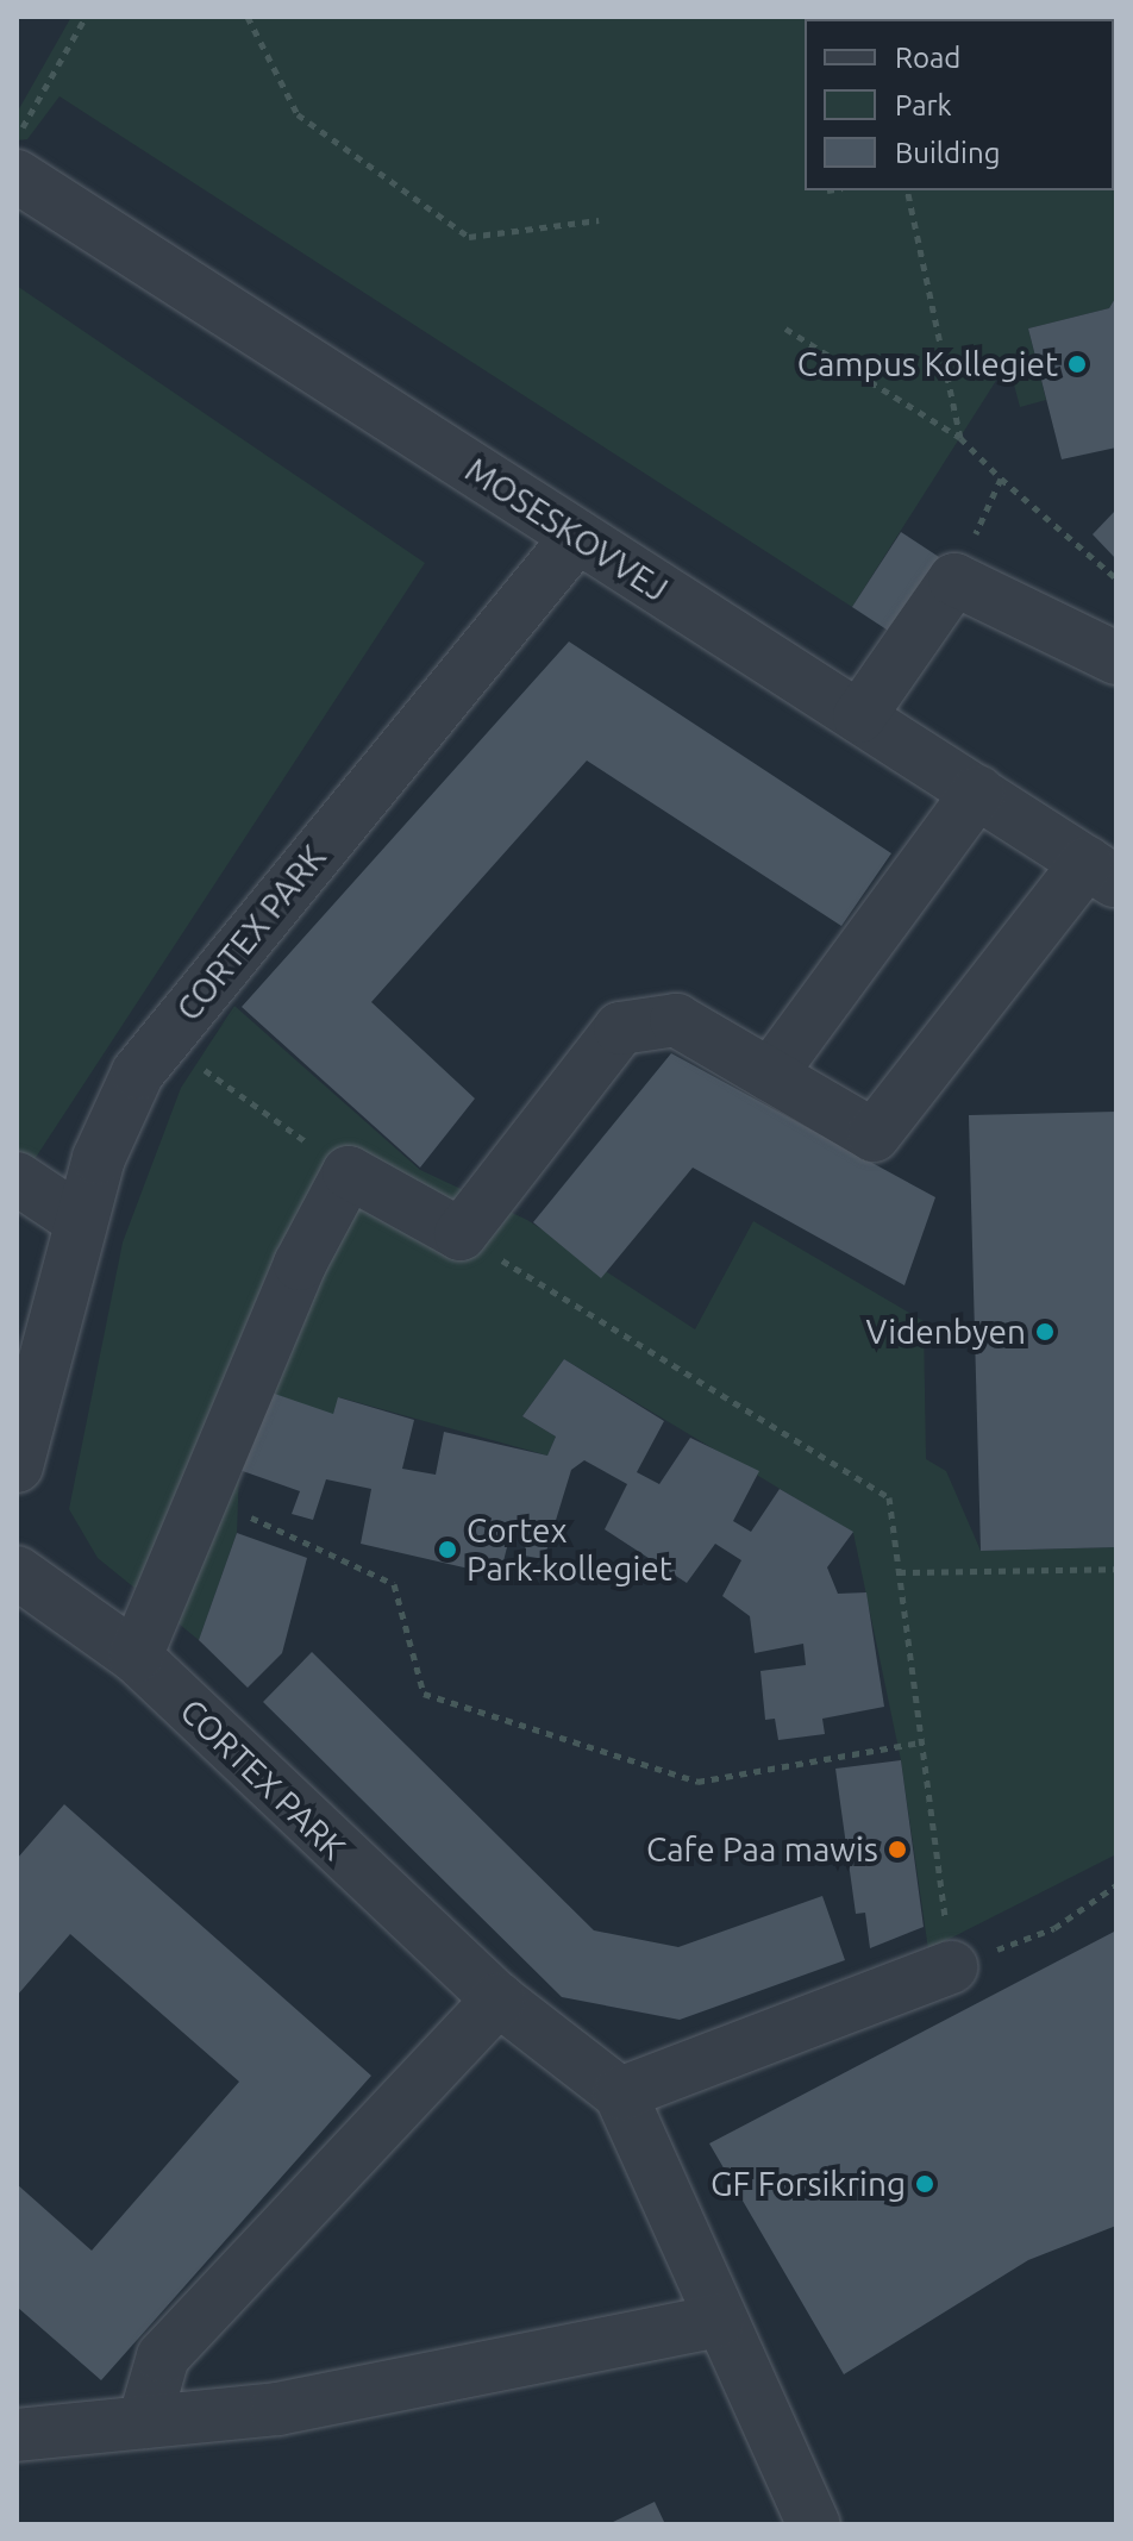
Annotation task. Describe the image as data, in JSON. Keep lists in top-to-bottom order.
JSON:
{
  "streets": {
    "street": ["MOSESKOVVEJ", "CORTEX PARK"]
  },
  "crossings": [
    ["MOSESKOVVEJ", "CORTEX PARK"]
  ],
  "places": [
    "Campus Kollegiet",
    "Videnbyen",
    "Cortex Park-kollegiet",
    "Cafe Paa mawis",
    "GF Forsikring"
  ],
  "legend": ["Road", "Park", "Building"]
}
